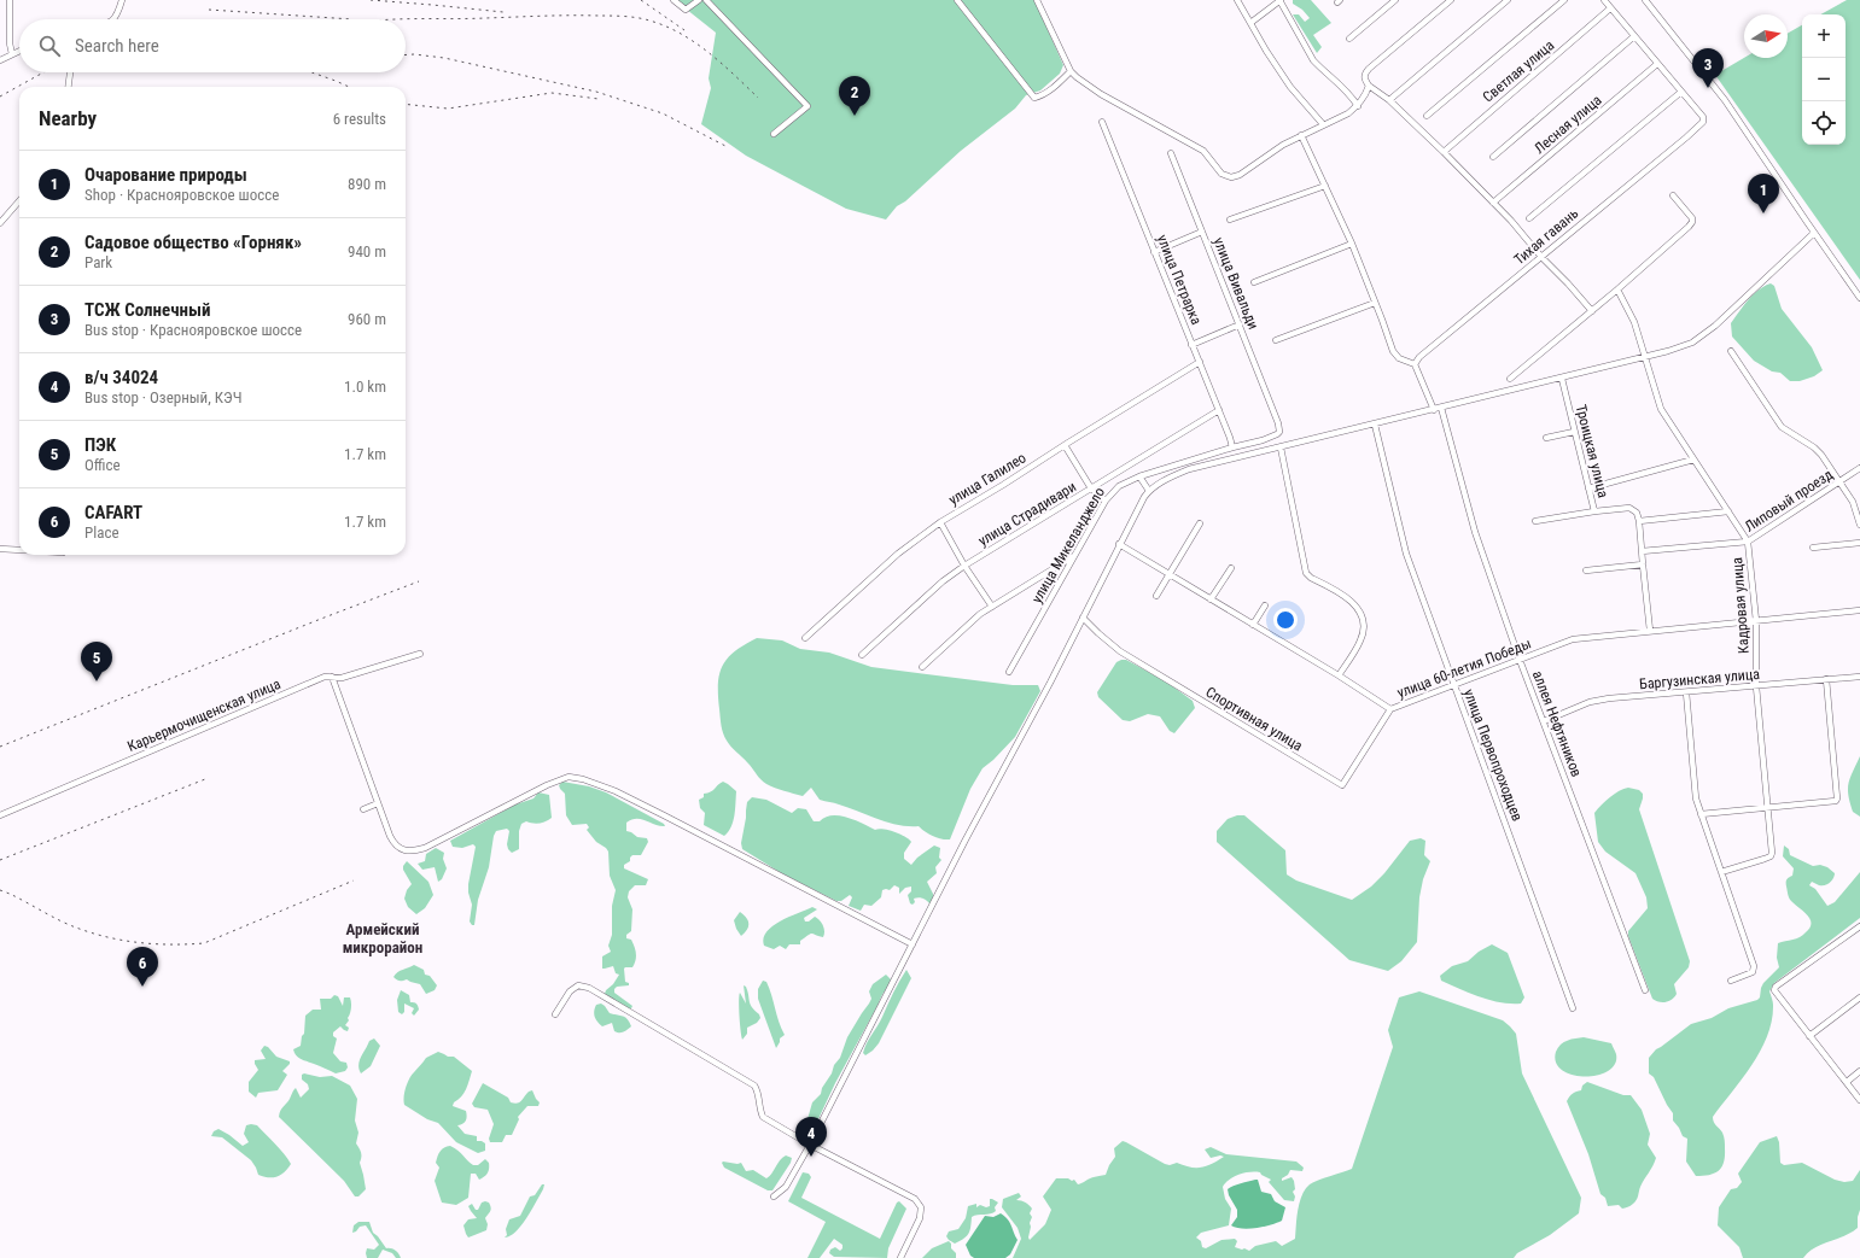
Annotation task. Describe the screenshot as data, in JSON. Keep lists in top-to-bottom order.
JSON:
{
  "streets": {
    "street": [
      "Светлая улица",
      "Лесная улица",
      "Тихая гавань",
      "улица Петрарка",
      "улица Вивальди",
      "Троицкая улица",
      "улица Галилео",
      "Липовый проезд",
      "улица Страдивари",
      "улица Микеланджело",
      "Кадровая улица",
      "улица 60-летия Победы",
      "Баргузинская улица",
      "Карьермочищенская улица",
      "Спортивная улица",
      "аллея Нефтяников",
      "улица Первопроходцев"
    ]
  },
  "crossings": [
    ["улица Петрарка", "улица Галилео"],
    ["улица Петрарка", "улица Страдивари"],
    ["улица Петрарка", "улица Микеланджело"],
    ["улица Вивальди", "улица Микеланджело"],
    ["Липовый проезд", "Кадровая улица"],
    ["Кадровая улица", "улица 60-летия Победы"],
    ["Кадровая улица", "Баргузинская улица"],
    ["улица 60-летия Победы", "Спортивная улица"],
    ["улица 60-летия Победы", "аллея Нефтяников"],
    ["улица 60-летия Победы", "улица Первопроходцев"],
    ["Баргузинская улица", "аллея Нефтяников"]
  ],
  "districts": ["Армейский микрорайон"],
  "north": "right",
  "page": {
    "map_buttons": ["+", "−"],
    "search": "Search here",
    "pins": [
      "3",
      "2",
      "1",
      "5",
      "6",
      "4"
    ],
    "heading": ["Nearby", "6 results"],
    "list": [
      {
        "mark": "1",
        "name": "Очарование природы",
        "note": "Shop · Краснояровское шоссе",
        "value": "890 m"
      },
      {
        "mark": "2",
        "name": "Садовое общество «Горняк»",
        "note": "Park",
        "value": "940 m"
      },
      {
        "mark": "3",
        "name": "ТСЖ Солнечный",
        "note": "Bus stop · Краснояровское шоссе",
        "value": "960 m"
      },
      {
        "mark": "4",
        "name": "в/ч 34024",
        "note": "Bus stop · Озерный, КЭЧ",
        "value": "1.0 km"
      },
      {
        "mark": "5",
        "name": "ПЭК",
        "note": "Office",
        "value": "1.7 km"
      },
      {
        "mark": "6",
        "name": "CAFART",
        "note": "Place",
        "value": "1.7 km"
      }
    ]
  }
}
